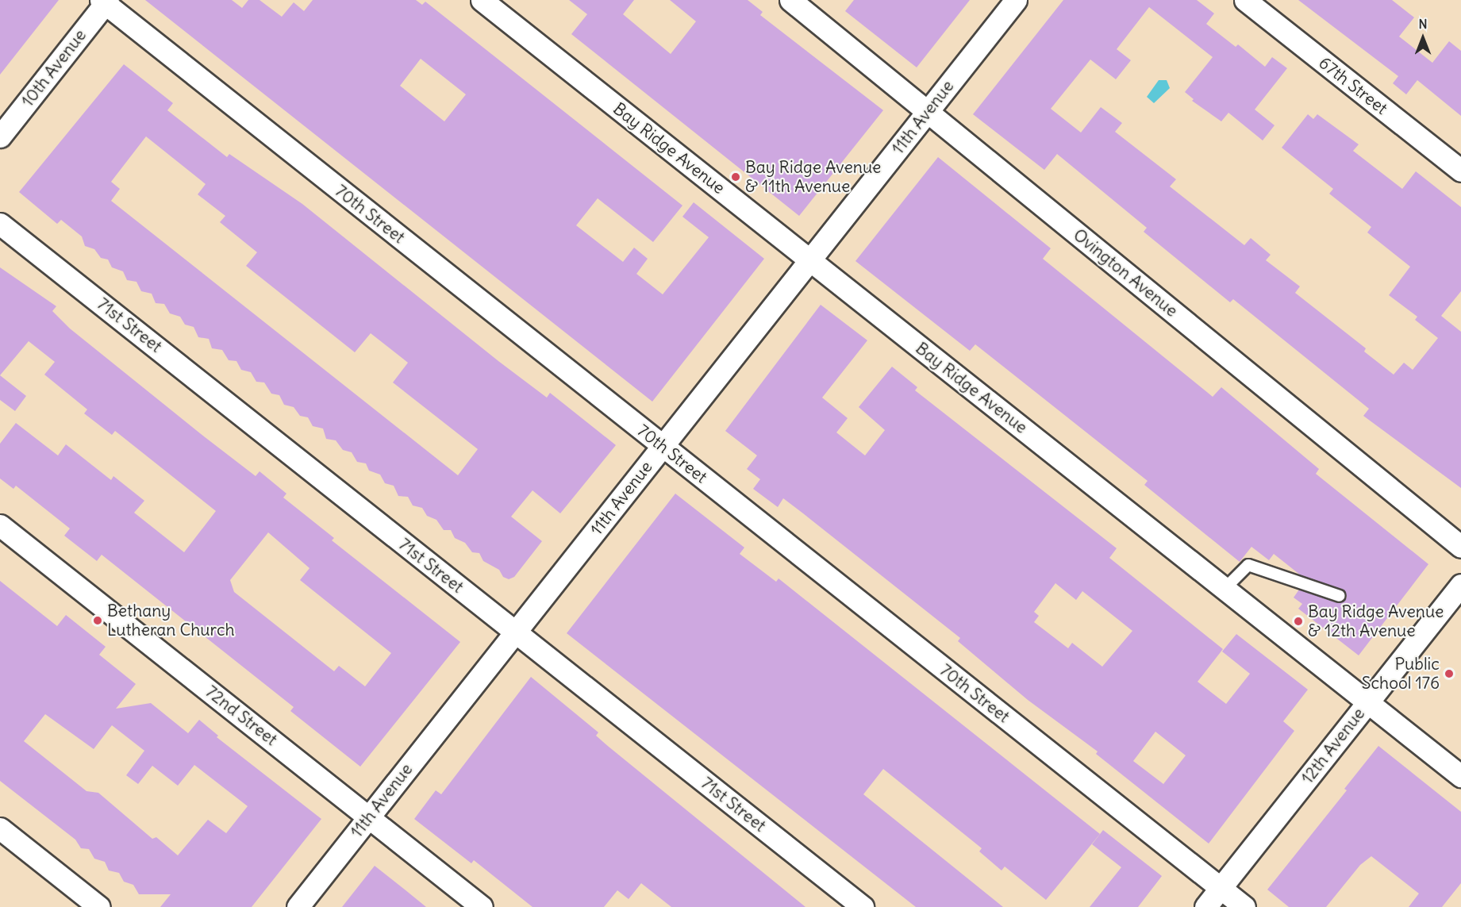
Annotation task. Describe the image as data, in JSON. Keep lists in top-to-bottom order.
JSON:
{
  "streets": {
    "street": [
      "10th Avenue",
      "67th Street",
      "11th Avenue",
      "Bay Ridge Avenue",
      "70th Street",
      "Ovington Avenue",
      "71st Street",
      "72nd Street",
      "12th Avenue"
    ]
  },
  "crossings": [
    ["10th Avenue", "70th Street"],
    ["11th Avenue", "Bay Ridge Avenue"],
    ["11th Avenue", "70th Street"],
    ["11th Avenue", "Ovington Avenue"],
    ["11th Avenue", "71st Street"],
    ["11th Avenue", "72nd Street"],
    ["Bay Ridge Avenue", "12th Avenue"],
    ["70th Street", "12th Avenue"]
  ],
  "places": [
    "Bay Ridge Avenue & 11th Avenue",
    "Bethany Lutheran Church",
    "Bay Ridge Avenue & 12th Avenue",
    "Public School 176"
  ],
  "north": "top"
}
